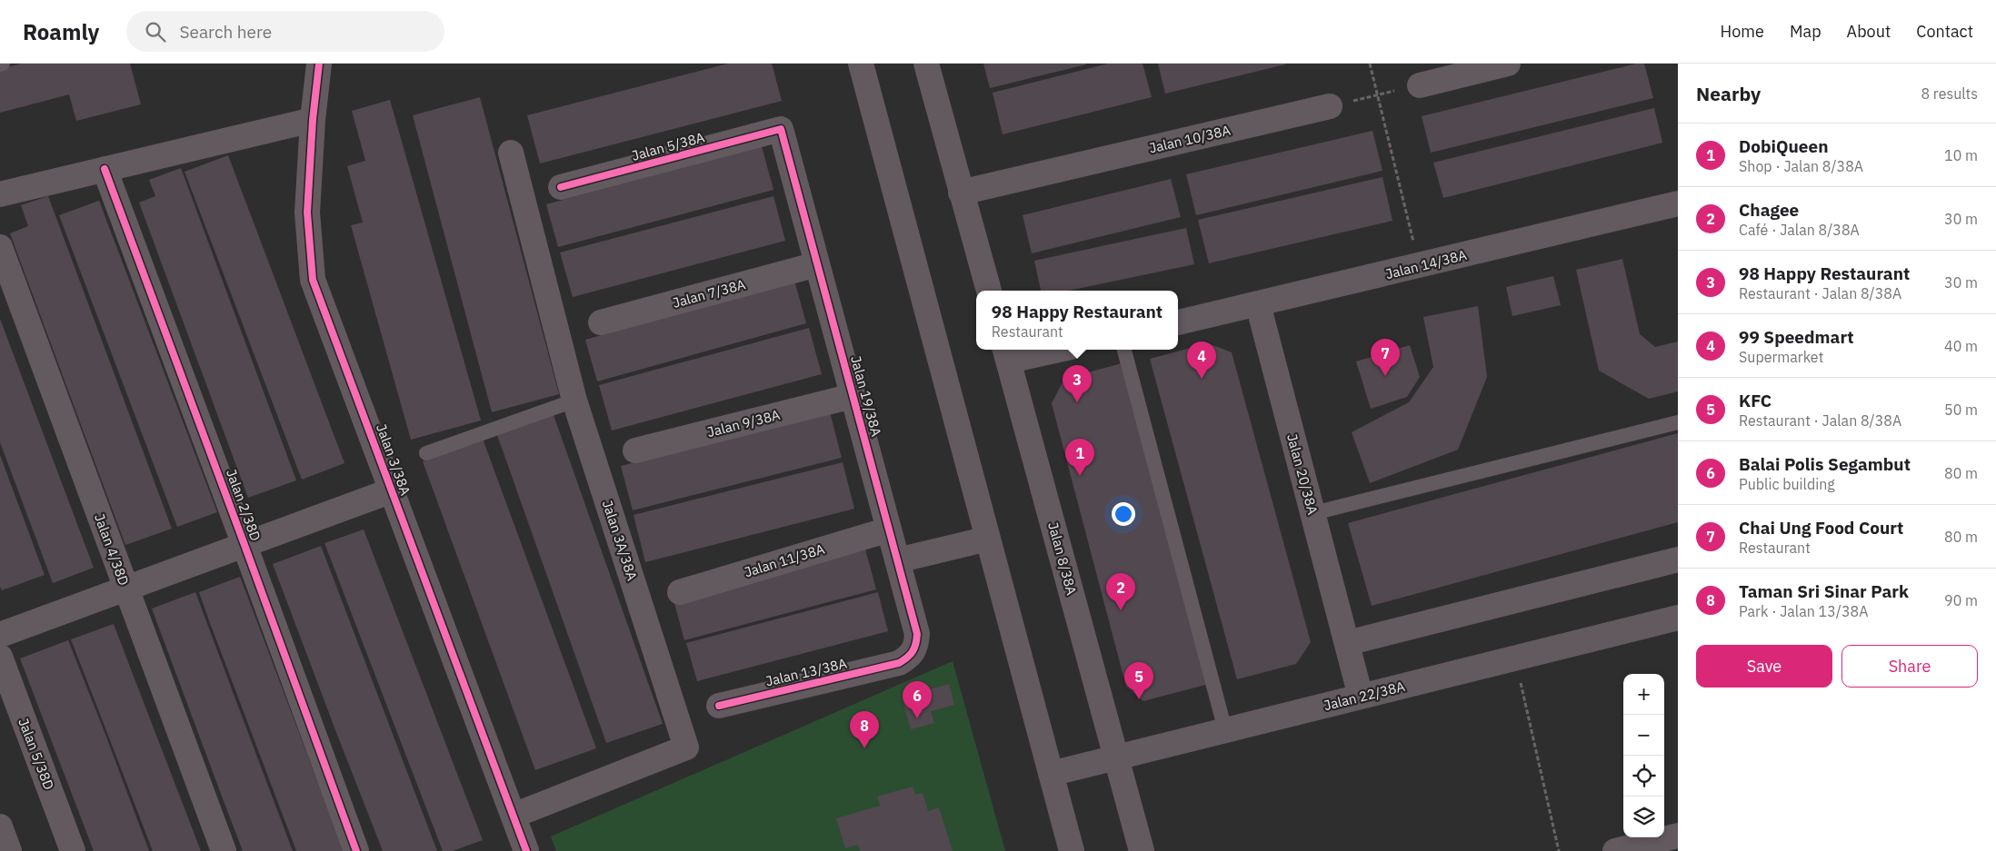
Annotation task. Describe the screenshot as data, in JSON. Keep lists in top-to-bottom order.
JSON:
{
  "streets": {
    "street": [
      "Jalan 10/38A",
      "Jalan 5/38A",
      "Jalan 14/38A",
      "Jalan 7/38A",
      "Jalan 19/38A",
      "Jalan 9/38A",
      "Jalan 3/38A",
      "Jalan 20/38A",
      "Jalan 2/38D",
      "Jalan 3A/38A",
      "Jalan 4/38D",
      "Jalan 8/38A",
      "Jalan 11/38A",
      "Jalan 13/38A",
      "Jalan 22/38A",
      "Jalan 5/38D"
    ]
  },
  "crossings": [
    ["Jalan 5/38A", "Jalan 19/38A"],
    ["Jalan 14/38A", "Jalan 20/38A"],
    ["Jalan 7/38A", "Jalan 19/38A"],
    ["Jalan 19/38A", "Jalan 9/38A"],
    ["Jalan 19/38A", "Jalan 11/38A"],
    ["Jalan 19/38A", "Jalan 13/38A"],
    ["Jalan 3/38A", "Jalan 3A/38A"],
    ["Jalan 20/38A", "Jalan 22/38A"],
    ["Jalan 8/38A", "Jalan 22/38A"]
  ],
  "page": {
    "header": "Roamly",
    "search": "Search here",
    "nav": [
      "Home",
      "Map",
      "About",
      "Contact"
    ],
    "heading": ["Nearby", "8 results"],
    "list": [
      {
        "mark": "1",
        "name": "DobiQueen",
        "note": "Shop · Jalan 8/38A",
        "value": "10 m"
      },
      {
        "mark": "2",
        "name": "Chagee",
        "note": "Café · Jalan 8/38A",
        "value": "30 m"
      },
      {
        "mark": "3",
        "name": "98 Happy Restaurant",
        "note": "Restaurant · Jalan 8/38A",
        "value": "30 m"
      },
      {
        "mark": "4",
        "name": "99 Speedmart",
        "note": "Supermarket",
        "value": "40 m"
      },
      {
        "mark": "5",
        "name": "KFC",
        "note": "Restaurant · Jalan 8/38A",
        "value": "50 m"
      },
      {
        "mark": "6",
        "name": "Balai Polis Segambut",
        "note": "Public building",
        "value": "80 m"
      },
      {
        "mark": "7",
        "name": "Chai Ung Food Court",
        "note": "Restaurant",
        "value": "80 m"
      },
      {
        "mark": "8",
        "name": "Taman Sri Sinar Park",
        "note": "Park · Jalan 13/38A",
        "value": "90 m"
      }
    ],
    "popup": ["98 Happy Restaurant", "Restaurant"],
    "pins": [
      "7",
      "4",
      "3",
      "1",
      "2",
      "5",
      "6",
      "8"
    ],
    "buttons": ["Save", "Share"],
    "map_buttons": ["+", "−"]
  }
}
